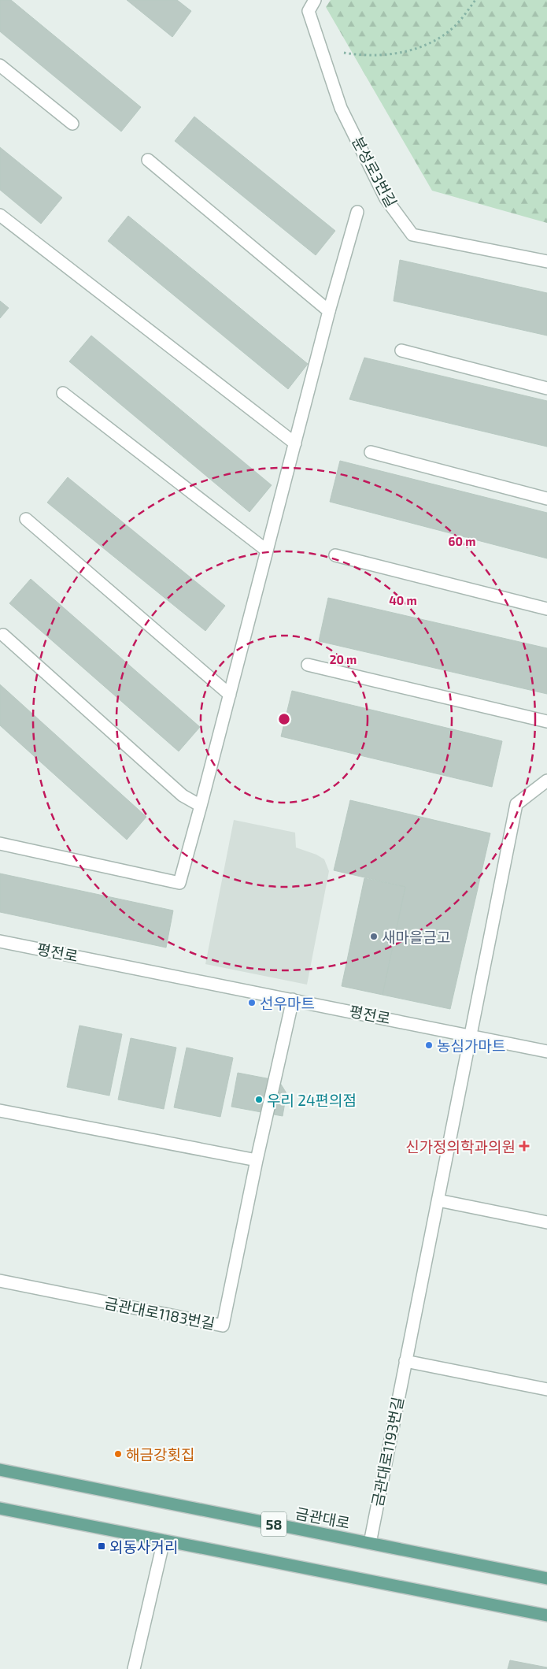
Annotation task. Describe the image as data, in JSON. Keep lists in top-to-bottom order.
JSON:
{
  "streets": {
    "main road": ["금관대로", "58"],
    "street": [
      "분성로3번길",
      "평전로",
      "금관대로1183번길",
      "금관대로1193번길"
    ]
  },
  "crossings": [
    ["평전로", "금관대로1183번길"],
    ["평전로", "금관대로1193번길"],
    ["금관대로1193번길", "금관대로"]
  ],
  "places": {
    "other": [
      "새마을금고",
      "선우마트",
      "농심가마트",
      "우리 24편의점",
      "해금강횟집"
    ],
    "health": ["신가정의학과의원"],
    "transit": ["외동사거리"]
  },
  "rings": ["60 m", "40 m", "20 m"]
}
